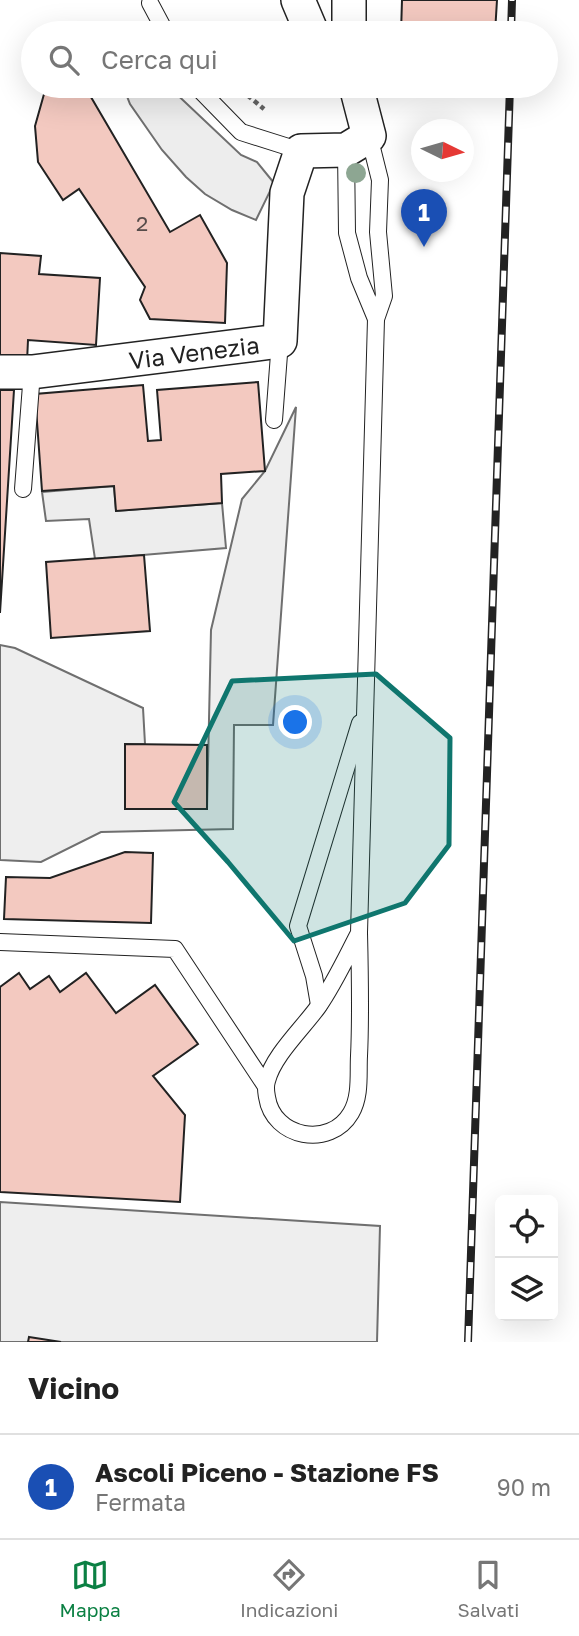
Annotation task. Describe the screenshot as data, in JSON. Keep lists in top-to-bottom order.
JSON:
{
  "streets": {
    "street": ["Via Venezia"]
  },
  "house_numbers": ["2"],
  "north": "right",
  "page": {
    "search": "Cerca qui",
    "pins": "1",
    "heading": "Vicino",
    "list": [
      {
        "mark": "1",
        "name": "Ascoli Piceno - Stazione FS",
        "note": "Fermata",
        "value": "90 m"
      }
    ],
    "nav": ["Mappa", "Indicazioni", "Salvati"]
  }
}
